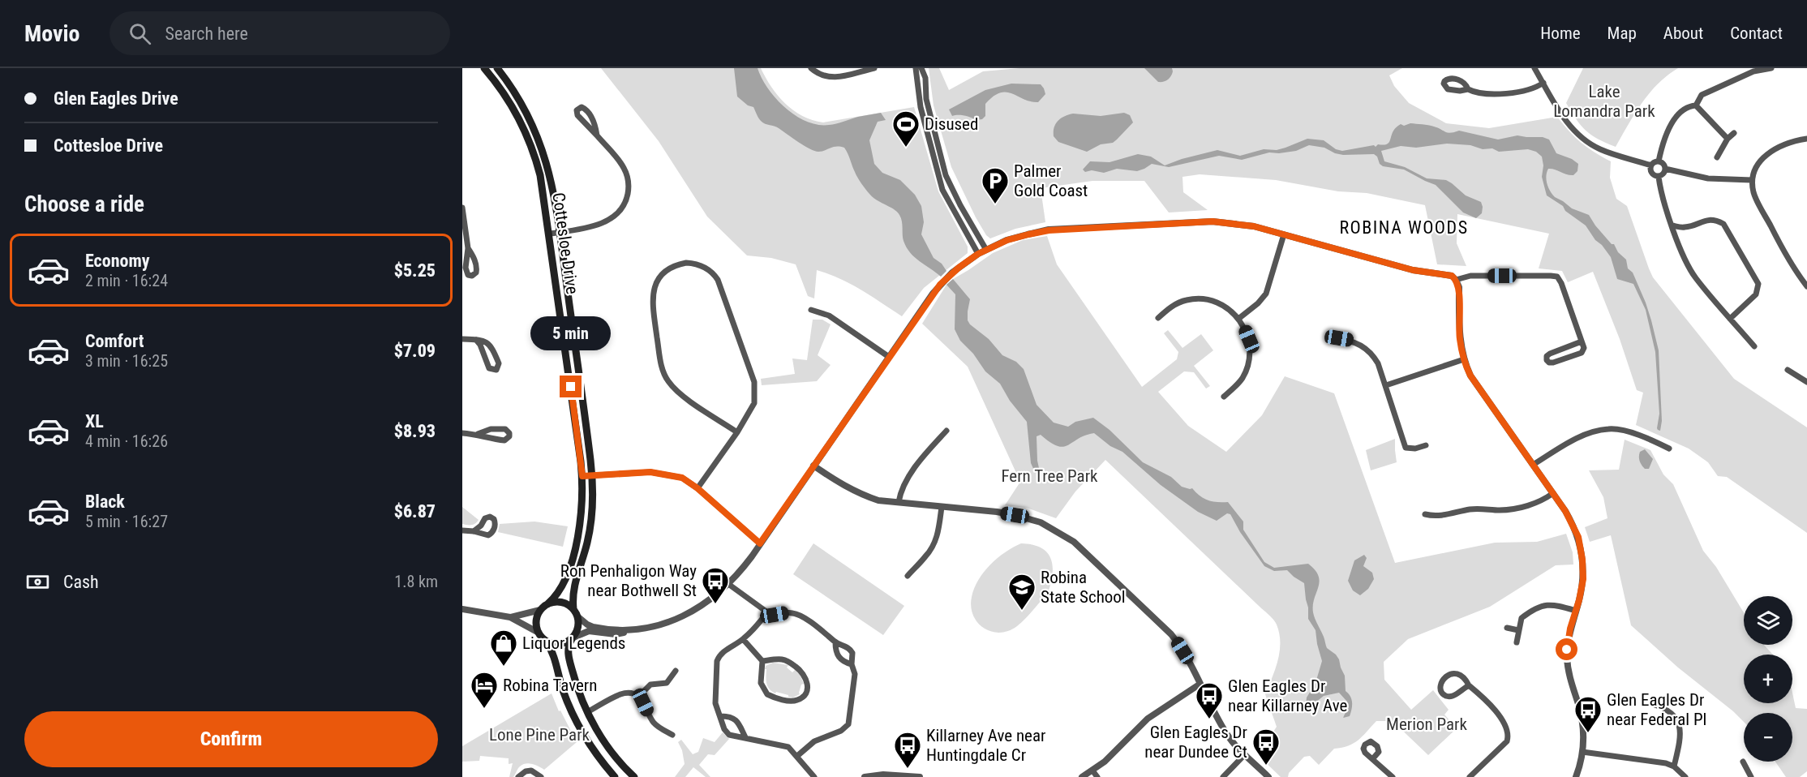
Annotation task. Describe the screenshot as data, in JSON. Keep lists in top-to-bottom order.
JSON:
{
  "streets": {
    "main road": ["Cottesloe Drive"]
  },
  "districts": ["ROBINA WOODS"],
  "parks": [
    "Lake Lomandra Park",
    "Fern Tree Park",
    "Merion Park",
    "Lone Pine Park"
  ],
  "places": {
    "sports": ["Disused"],
    "parking": ["Palmer Gold Coast"],
    "bus stop": [
      "Ron Penhaligon Way near Bothwell St",
      "Glen Eagles Dr near Killarney Ave",
      "Glen Eagles Dr near Federal Pl",
      "Glen Eagles Dr near Dundee Ct",
      "Killarney Ave near Huntingdale Cr"
    ],
    "school or university": ["Robina State School"],
    "shop": ["Liquor Legends"],
    "hotel": ["Robina Tavern"]
  },
  "page": {
    "header": "Movio",
    "search": "Search here",
    "nav": [
      "Home",
      "Map",
      "About",
      "Contact"
    ],
    "banner": ["Glen Eagles Drive", "Cottesloe Drive"],
    "heading": "Choose a ride",
    "list": [
      {
        "name": "Economy",
        "note": "2 min · 16:24",
        "value": "$5.25"
      },
      {
        "name": "Comfort",
        "note": "3 min · 16:25",
        "value": "$7.09"
      },
      {
        "name": "XL",
        "note": "4 min · 16:26",
        "value": "$8.93"
      },
      {
        "name": "Black",
        "note": "5 min · 16:27",
        "value": "$6.87"
      }
    ],
    "bubble": "5 min",
    "pay": ["Cash", "1.8 km"],
    "map_buttons": ["+", "−"],
    "buttons": "Confirm"
  }
}
